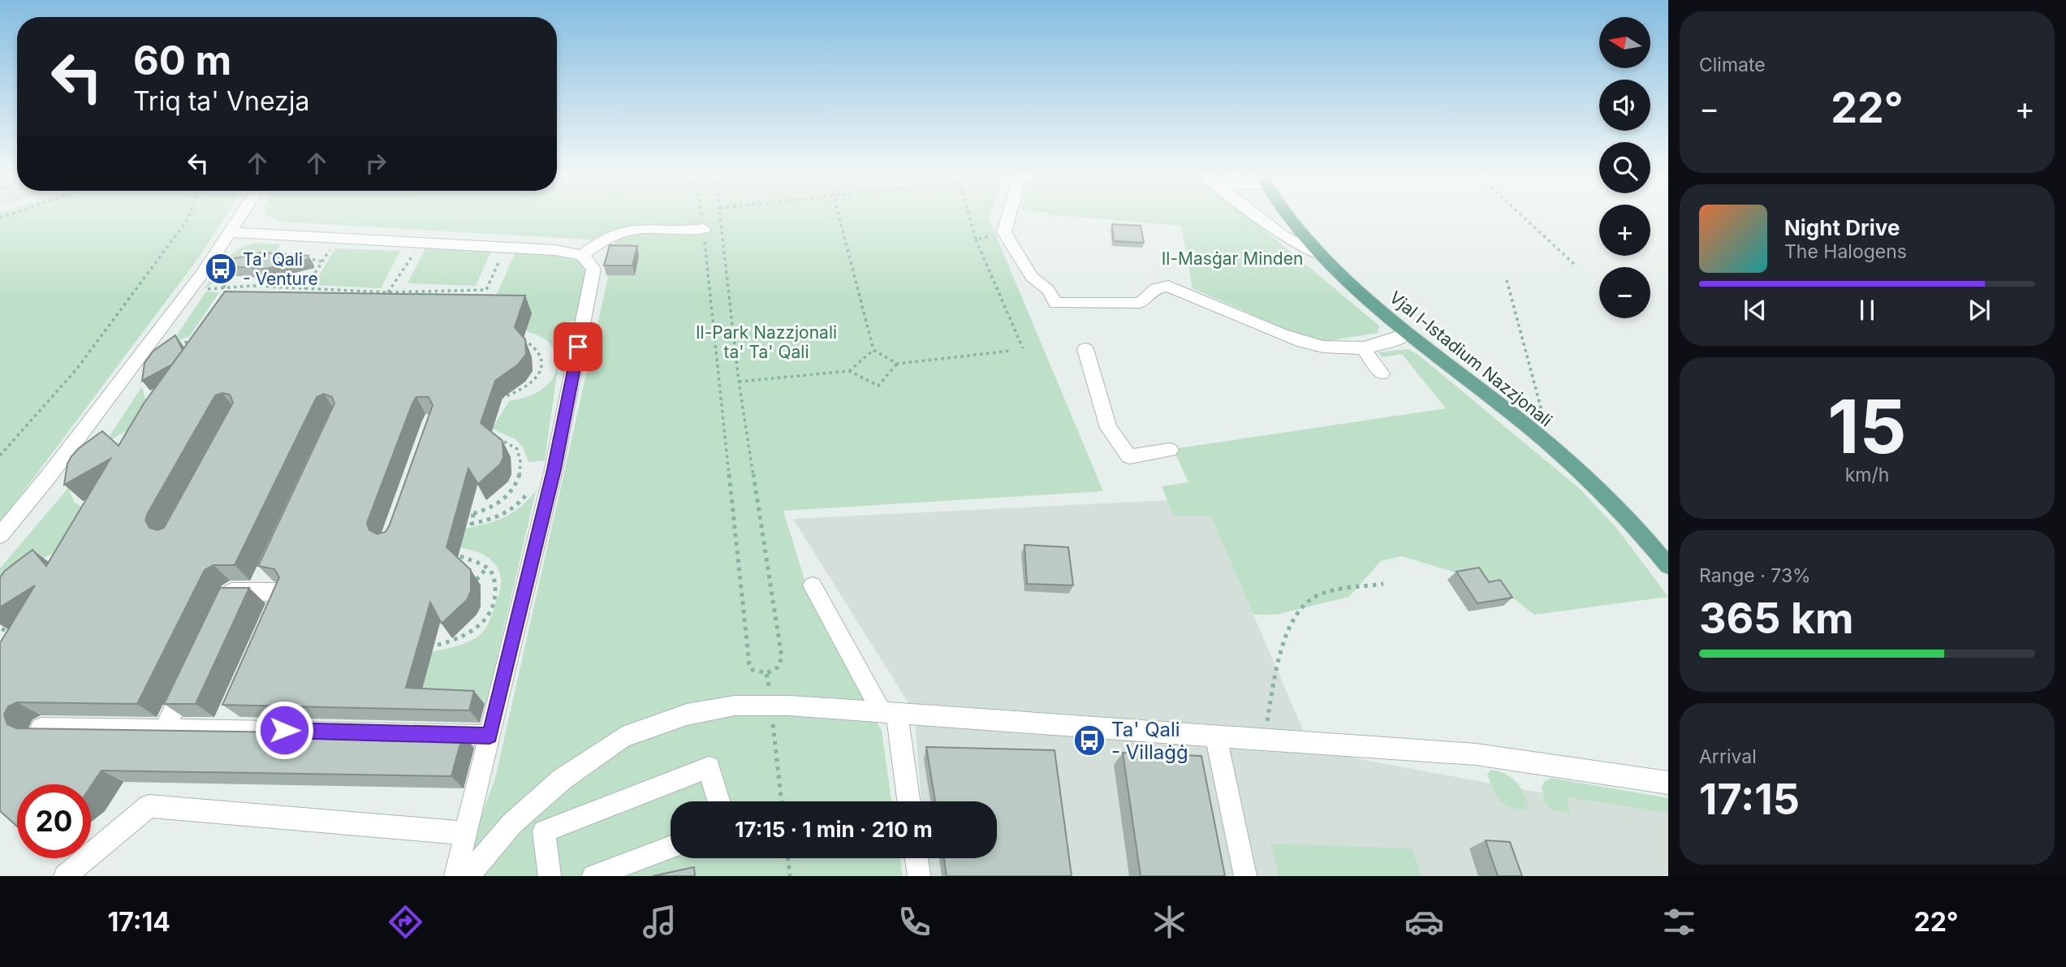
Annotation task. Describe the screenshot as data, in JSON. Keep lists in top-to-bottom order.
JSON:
{
  "streets": {
    "main road": ["Vjal l-Istadium Nazzjonali"]
  },
  "parks": ["Il-Masġar Minden", "Il-Park Nazzjonali ta' Ta' Qali"],
  "places": {
    "bus stop": ["Ta' Qali - Venture", "Ta' Qali - Villaġġ"]
  },
  "north": "left",
  "page": {
    "tile": [
      "Climate",
      ["15", "km/h"],
      ["Range · 73%", "365 km"],
      ["Arrival", "17:15"]
    ],
    "map_buttons": ["+", "−"],
    "turn": ["60 m", "Triq ta' Vnezja"],
    "heat": ["−", "22°", "+"],
    "song": ["Night Drive", "The Halogens"],
    "limit": "20",
    "trip": "17:15 · 1 min · 210 m",
    "tabs": ["17:14", "22°"]
  }
}
